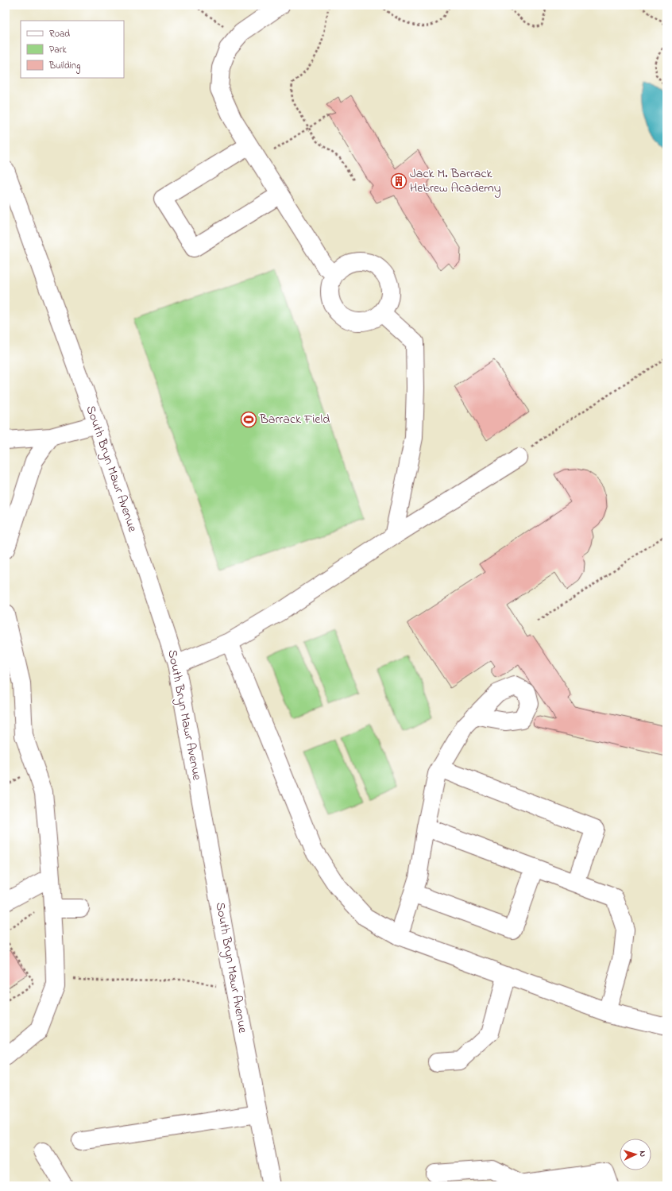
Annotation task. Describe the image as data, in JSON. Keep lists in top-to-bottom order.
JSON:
{
  "streets": {
    "main road": ["South Bryn Mawr Avenue"]
  },
  "places": {
    "building": ["Jack M. Barrack Hebrew Academy"],
    "sports": ["Barrack Field"]
  },
  "legend": ["Road", "Park", "Building"],
  "north": "right"
}
